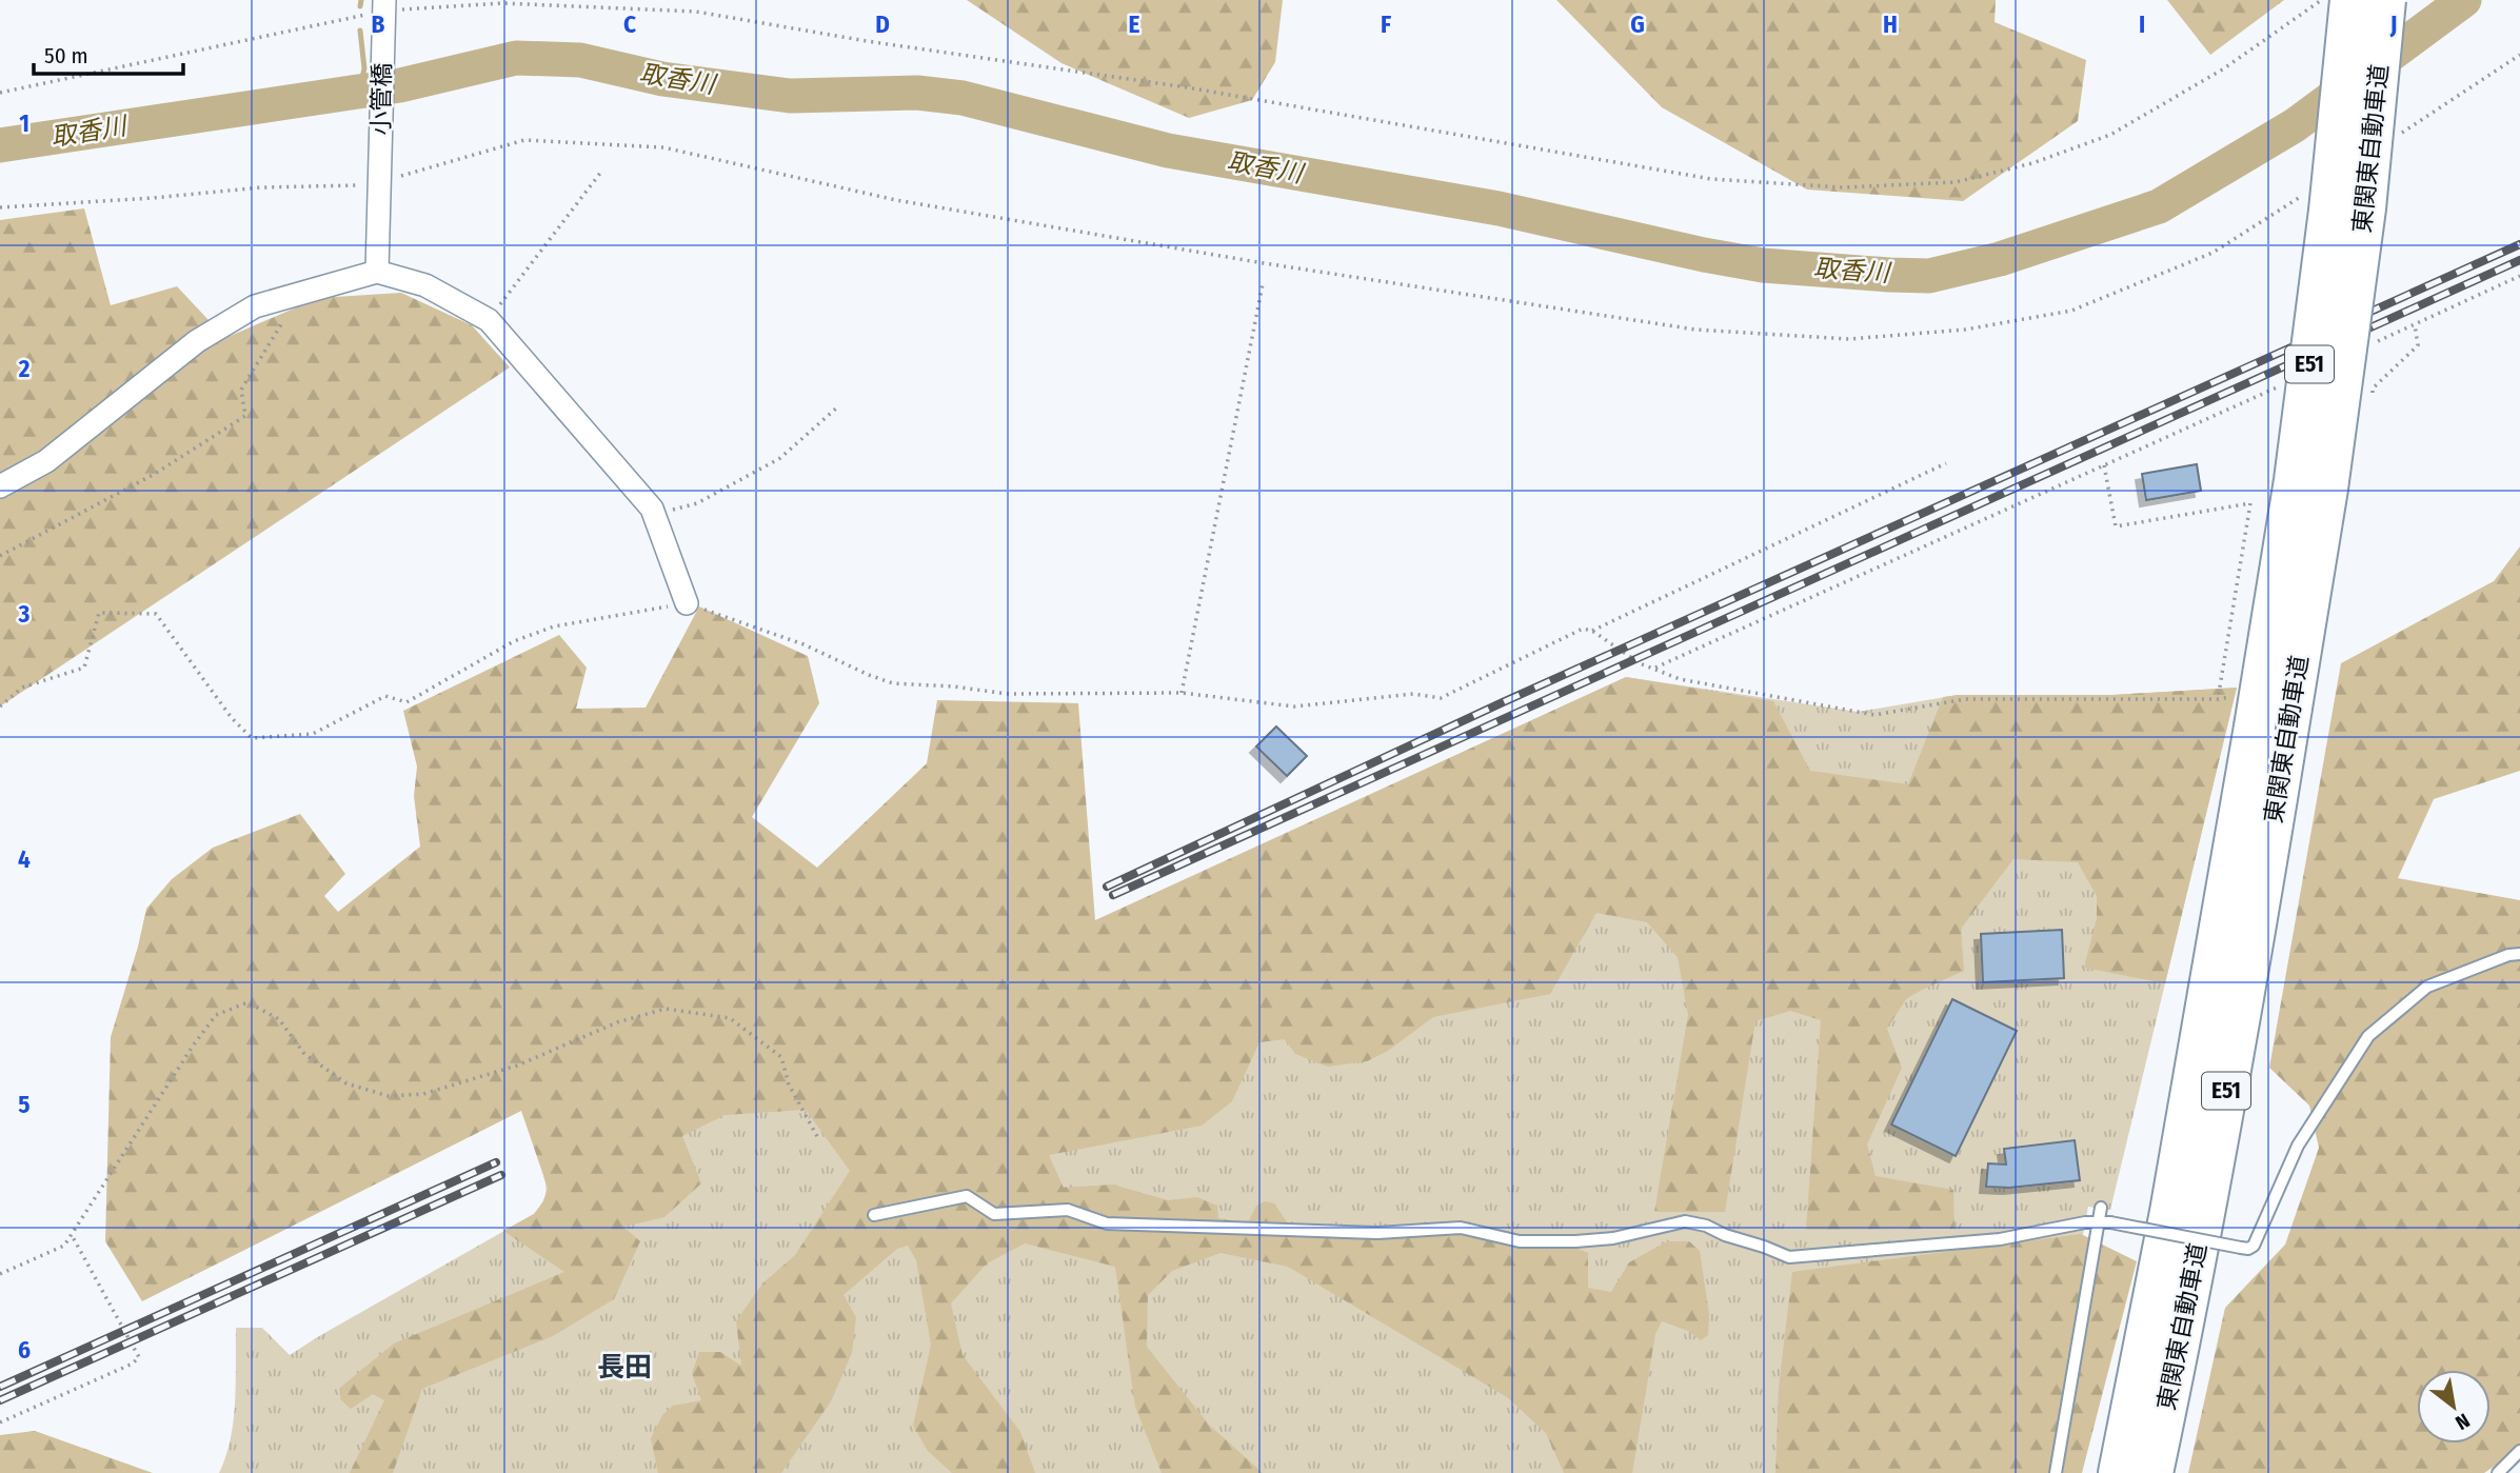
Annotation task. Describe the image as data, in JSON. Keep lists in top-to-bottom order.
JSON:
{
  "streets": {
    "highway": ["東関東自動車道", "E51"],
    "street": ["小管橋"]
  },
  "districts": ["長田"],
  "water": ["取香川"],
  "scale_bar": "50 m",
  "north": "bottom right",
  "grid": {
    "columns": [
      "B",
      "C",
      "D",
      "E",
      "F",
      "G",
      "H",
      "I",
      "J"
    ],
    "rows": [
      "1",
      "2",
      "3",
      "4",
      "5",
      "6"
    ]
  }
}
